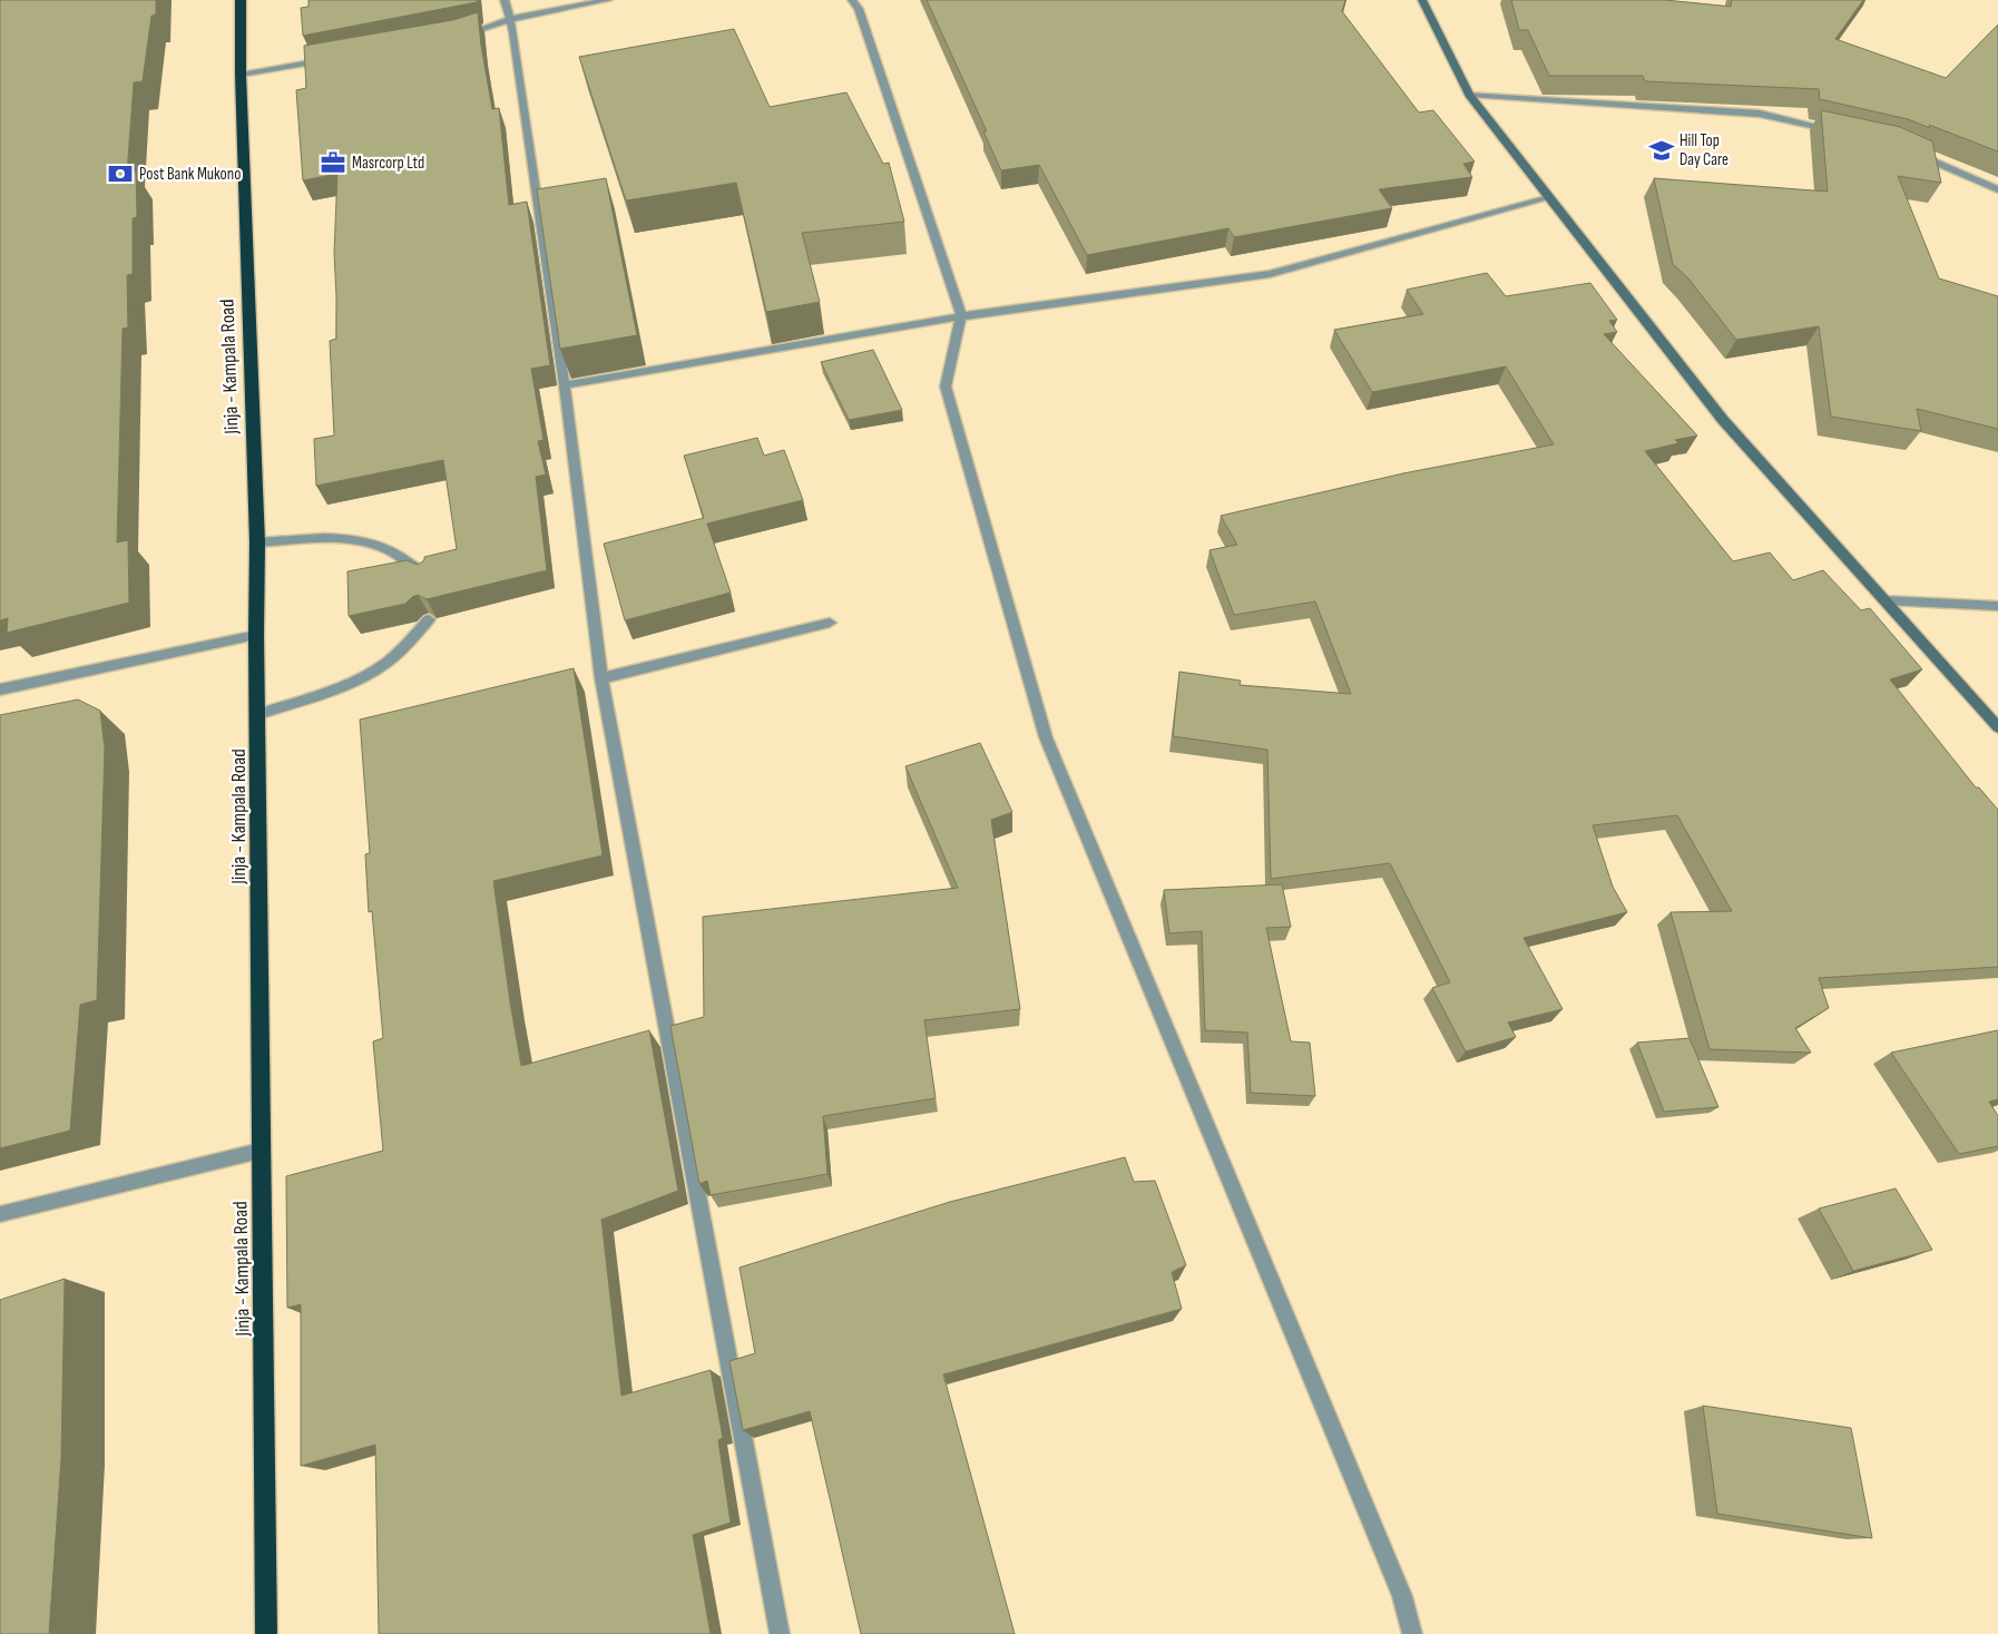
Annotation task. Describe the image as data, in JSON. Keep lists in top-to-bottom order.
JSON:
{
  "streets": {
    "highway": ["Jinja - Kampala Road"]
  },
  "places": {
    "school or university": ["Hill Top Day Care"],
    "office": ["Masrcorp Ltd"],
    "bank": ["Post Bank Mukono"]
  }
}
